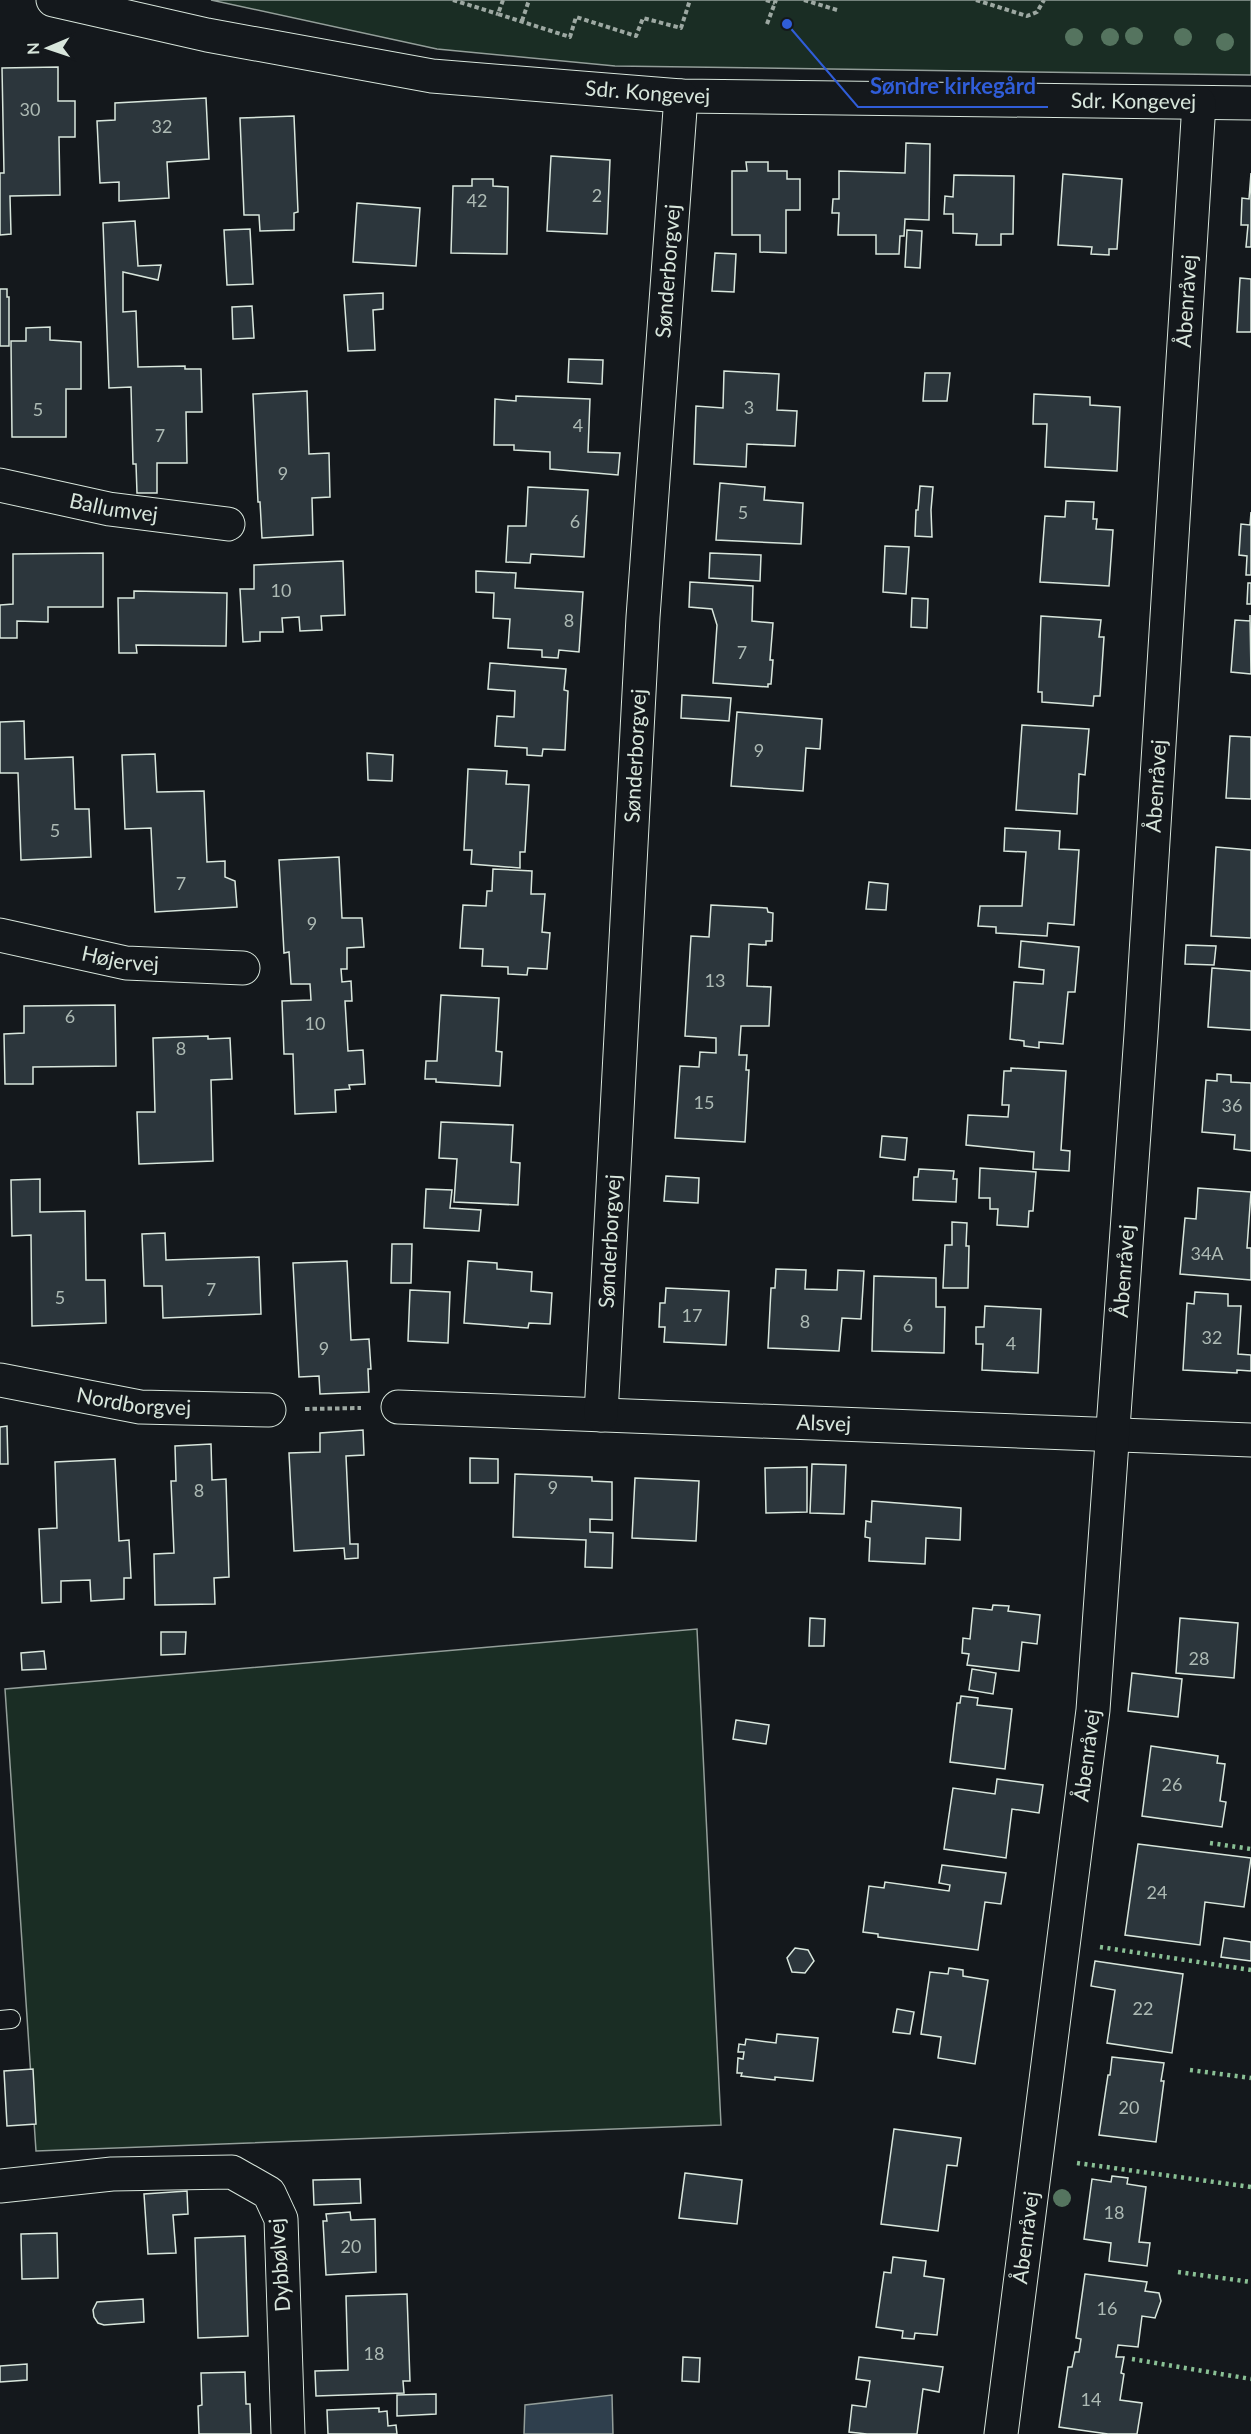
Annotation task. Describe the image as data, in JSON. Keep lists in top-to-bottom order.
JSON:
{
  "streets": {
    "street": [
      "Sdr. Kongevej",
      "Sønderborgvej",
      "Åbenråvej",
      "Ballumvej",
      "Højervej",
      "Nordborgvej",
      "Alsvej",
      "Dybbølvej"
    ]
  },
  "crossings": [
    ["Sdr. Kongevej", "Sønderborgvej"],
    ["Sdr. Kongevej", "Åbenråvej"],
    ["Sønderborgvej", "Alsvej"],
    ["Åbenråvej", "Alsvej"]
  ],
  "places": ["Søndre kirkegård"],
  "house_numbers": [
    "30",
    "32",
    "2",
    "42",
    "3",
    "5",
    "4",
    "7",
    "9",
    "5",
    "6",
    "10",
    "8",
    "7",
    "9",
    "5",
    "7",
    "9",
    "13",
    "6",
    "10",
    "8",
    "15",
    "36",
    "34A",
    "7",
    "5",
    "17",
    "8",
    "6",
    "32",
    "4",
    "9",
    "9",
    "8",
    "28",
    "26",
    "24",
    "22",
    "20",
    "18",
    "20",
    "16",
    "18",
    "14"
  ],
  "north": "left"
}
